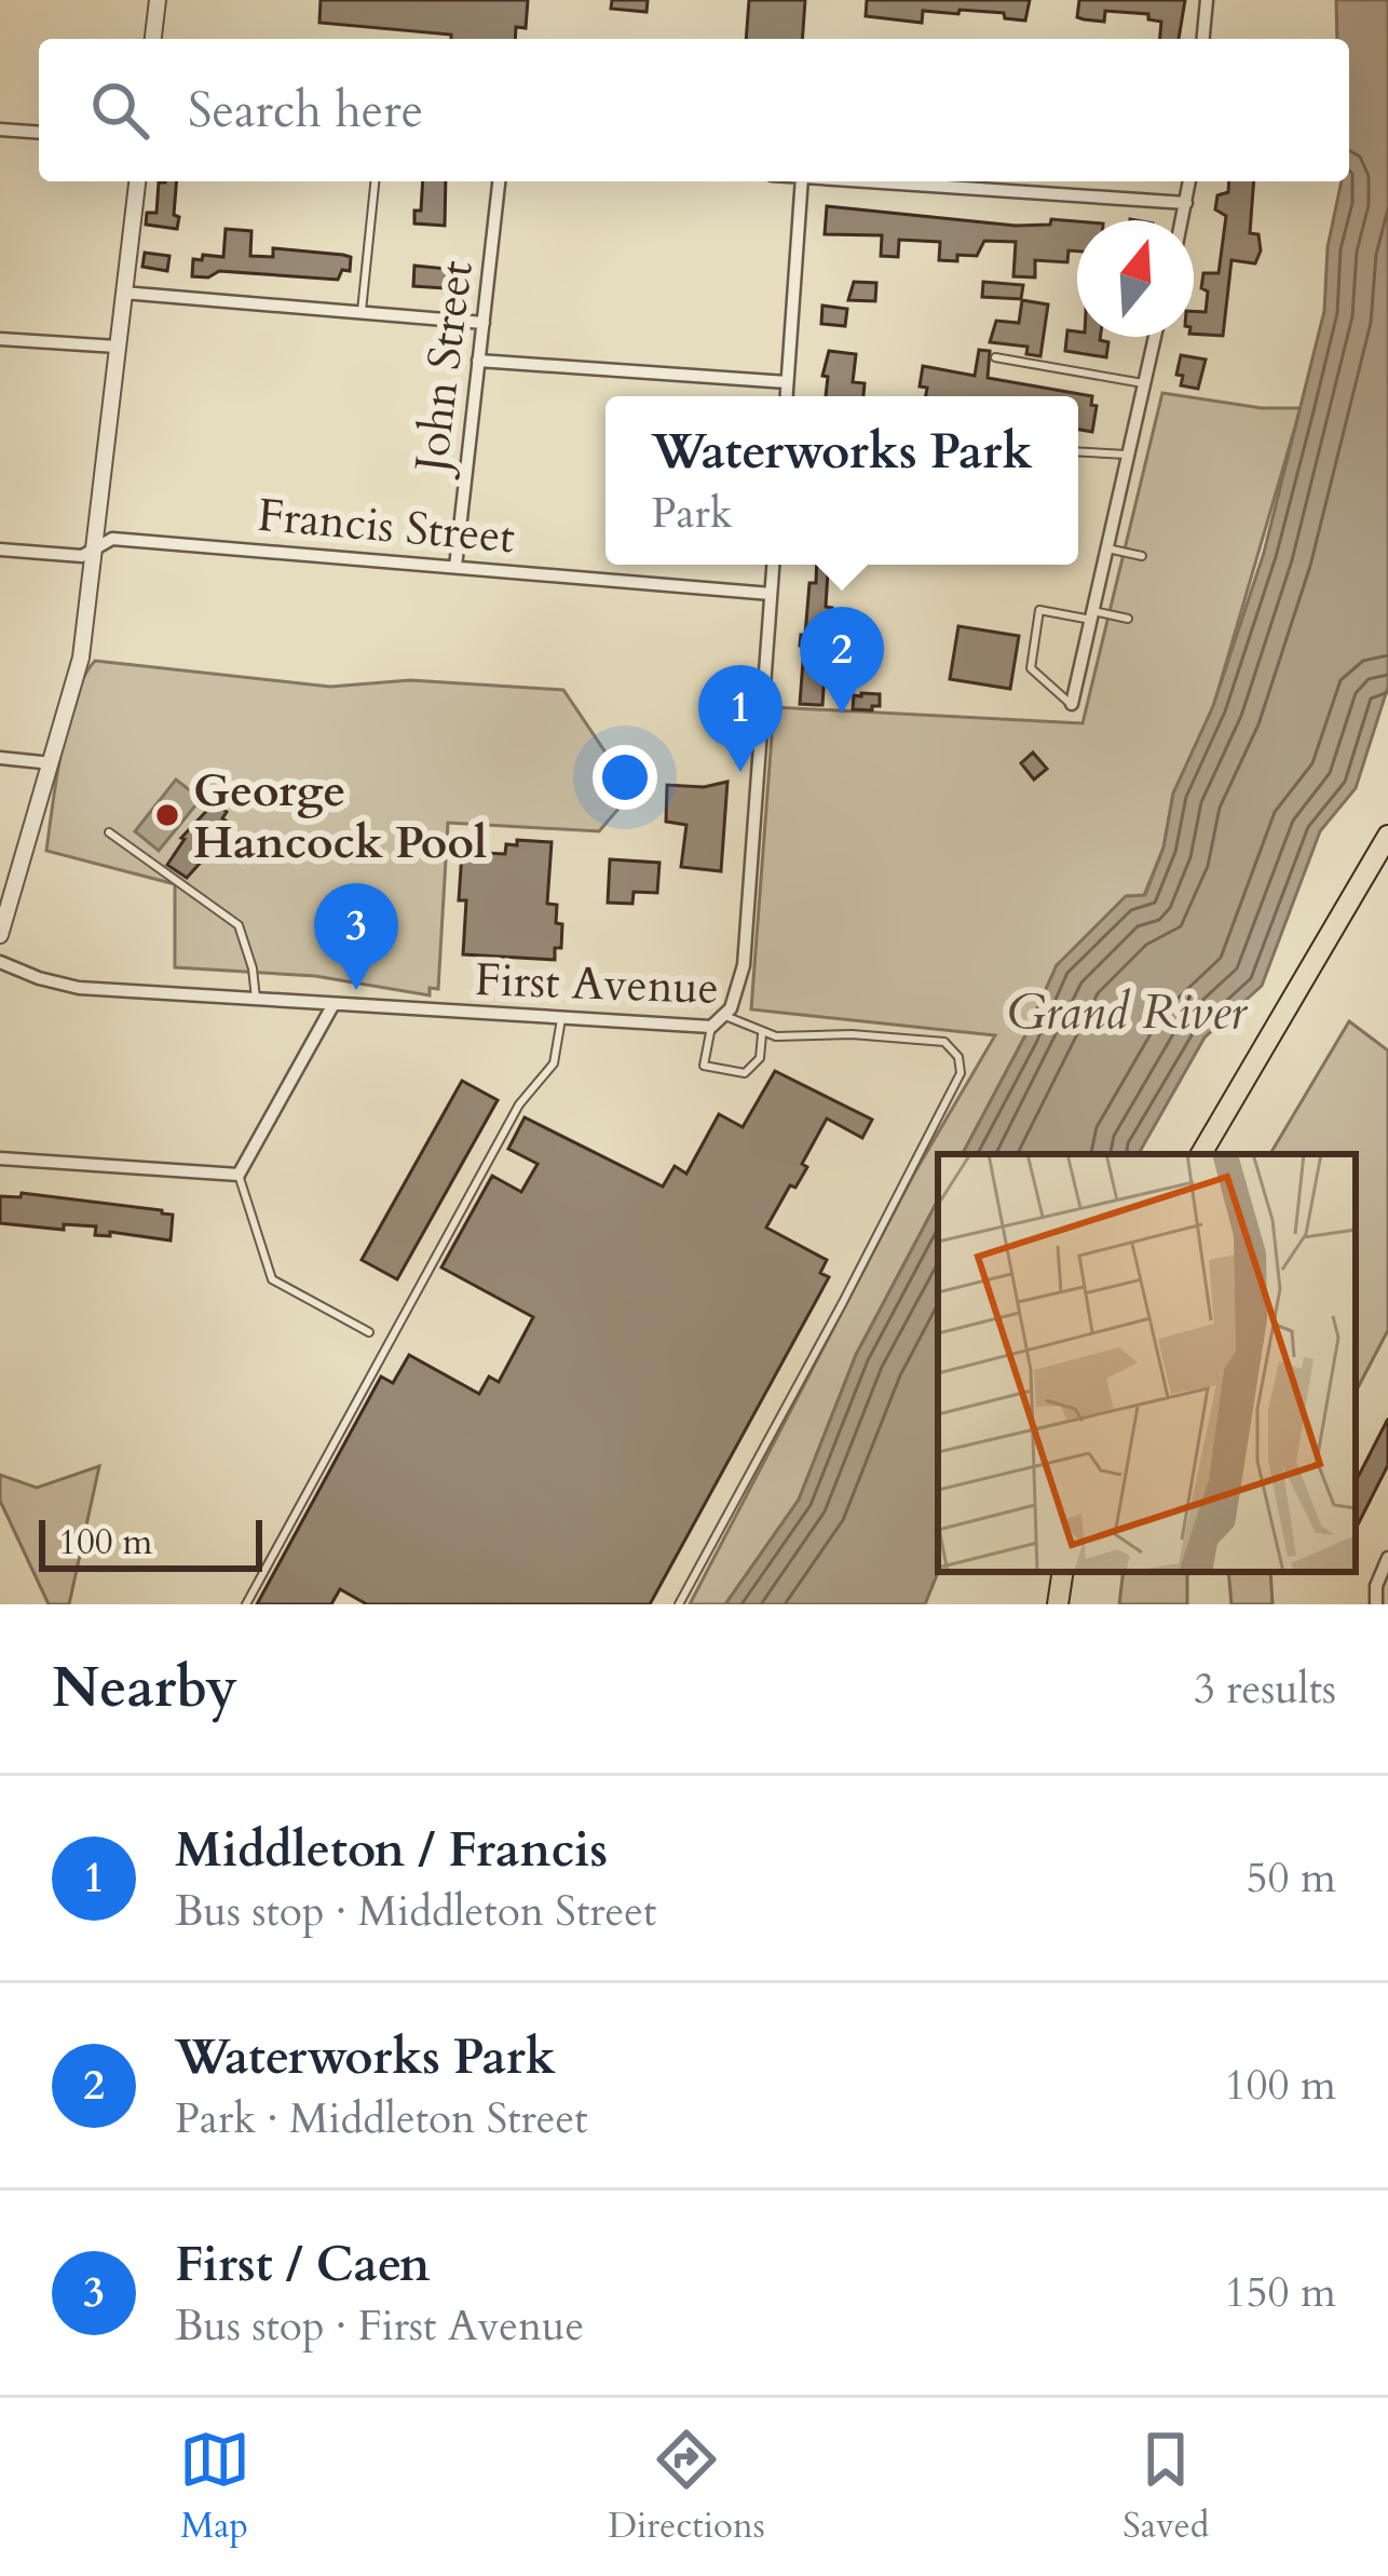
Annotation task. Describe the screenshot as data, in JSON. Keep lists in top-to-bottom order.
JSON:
{
  "streets": {
    "street": ["John Street", "Francis Street", "First Avenue"]
  },
  "crossings": [
    ["John Street", "Francis Street"]
  ],
  "water": ["Grand River"],
  "places": ["George Hancock Pool"],
  "scale_bar": "100 m",
  "north": "top",
  "page": {
    "search": "Search here",
    "popup": ["Waterworks Park", "Park"],
    "pins": ["2", "1", "3"],
    "scale": "100 m",
    "heading": ["Nearby", "3 results"],
    "list": [
      {
        "mark": "1",
        "name": "Middleton / Francis",
        "note": "Bus stop · Middleton Street",
        "value": "50 m"
      },
      {
        "mark": "2",
        "name": "Waterworks Park",
        "note": "Park · Middleton Street",
        "value": "100 m"
      },
      {
        "mark": "3",
        "name": "First / Caen",
        "note": "Bus stop · First Avenue",
        "value": "150 m"
      }
    ],
    "nav": ["Map", "Directions", "Saved"]
  }
}
